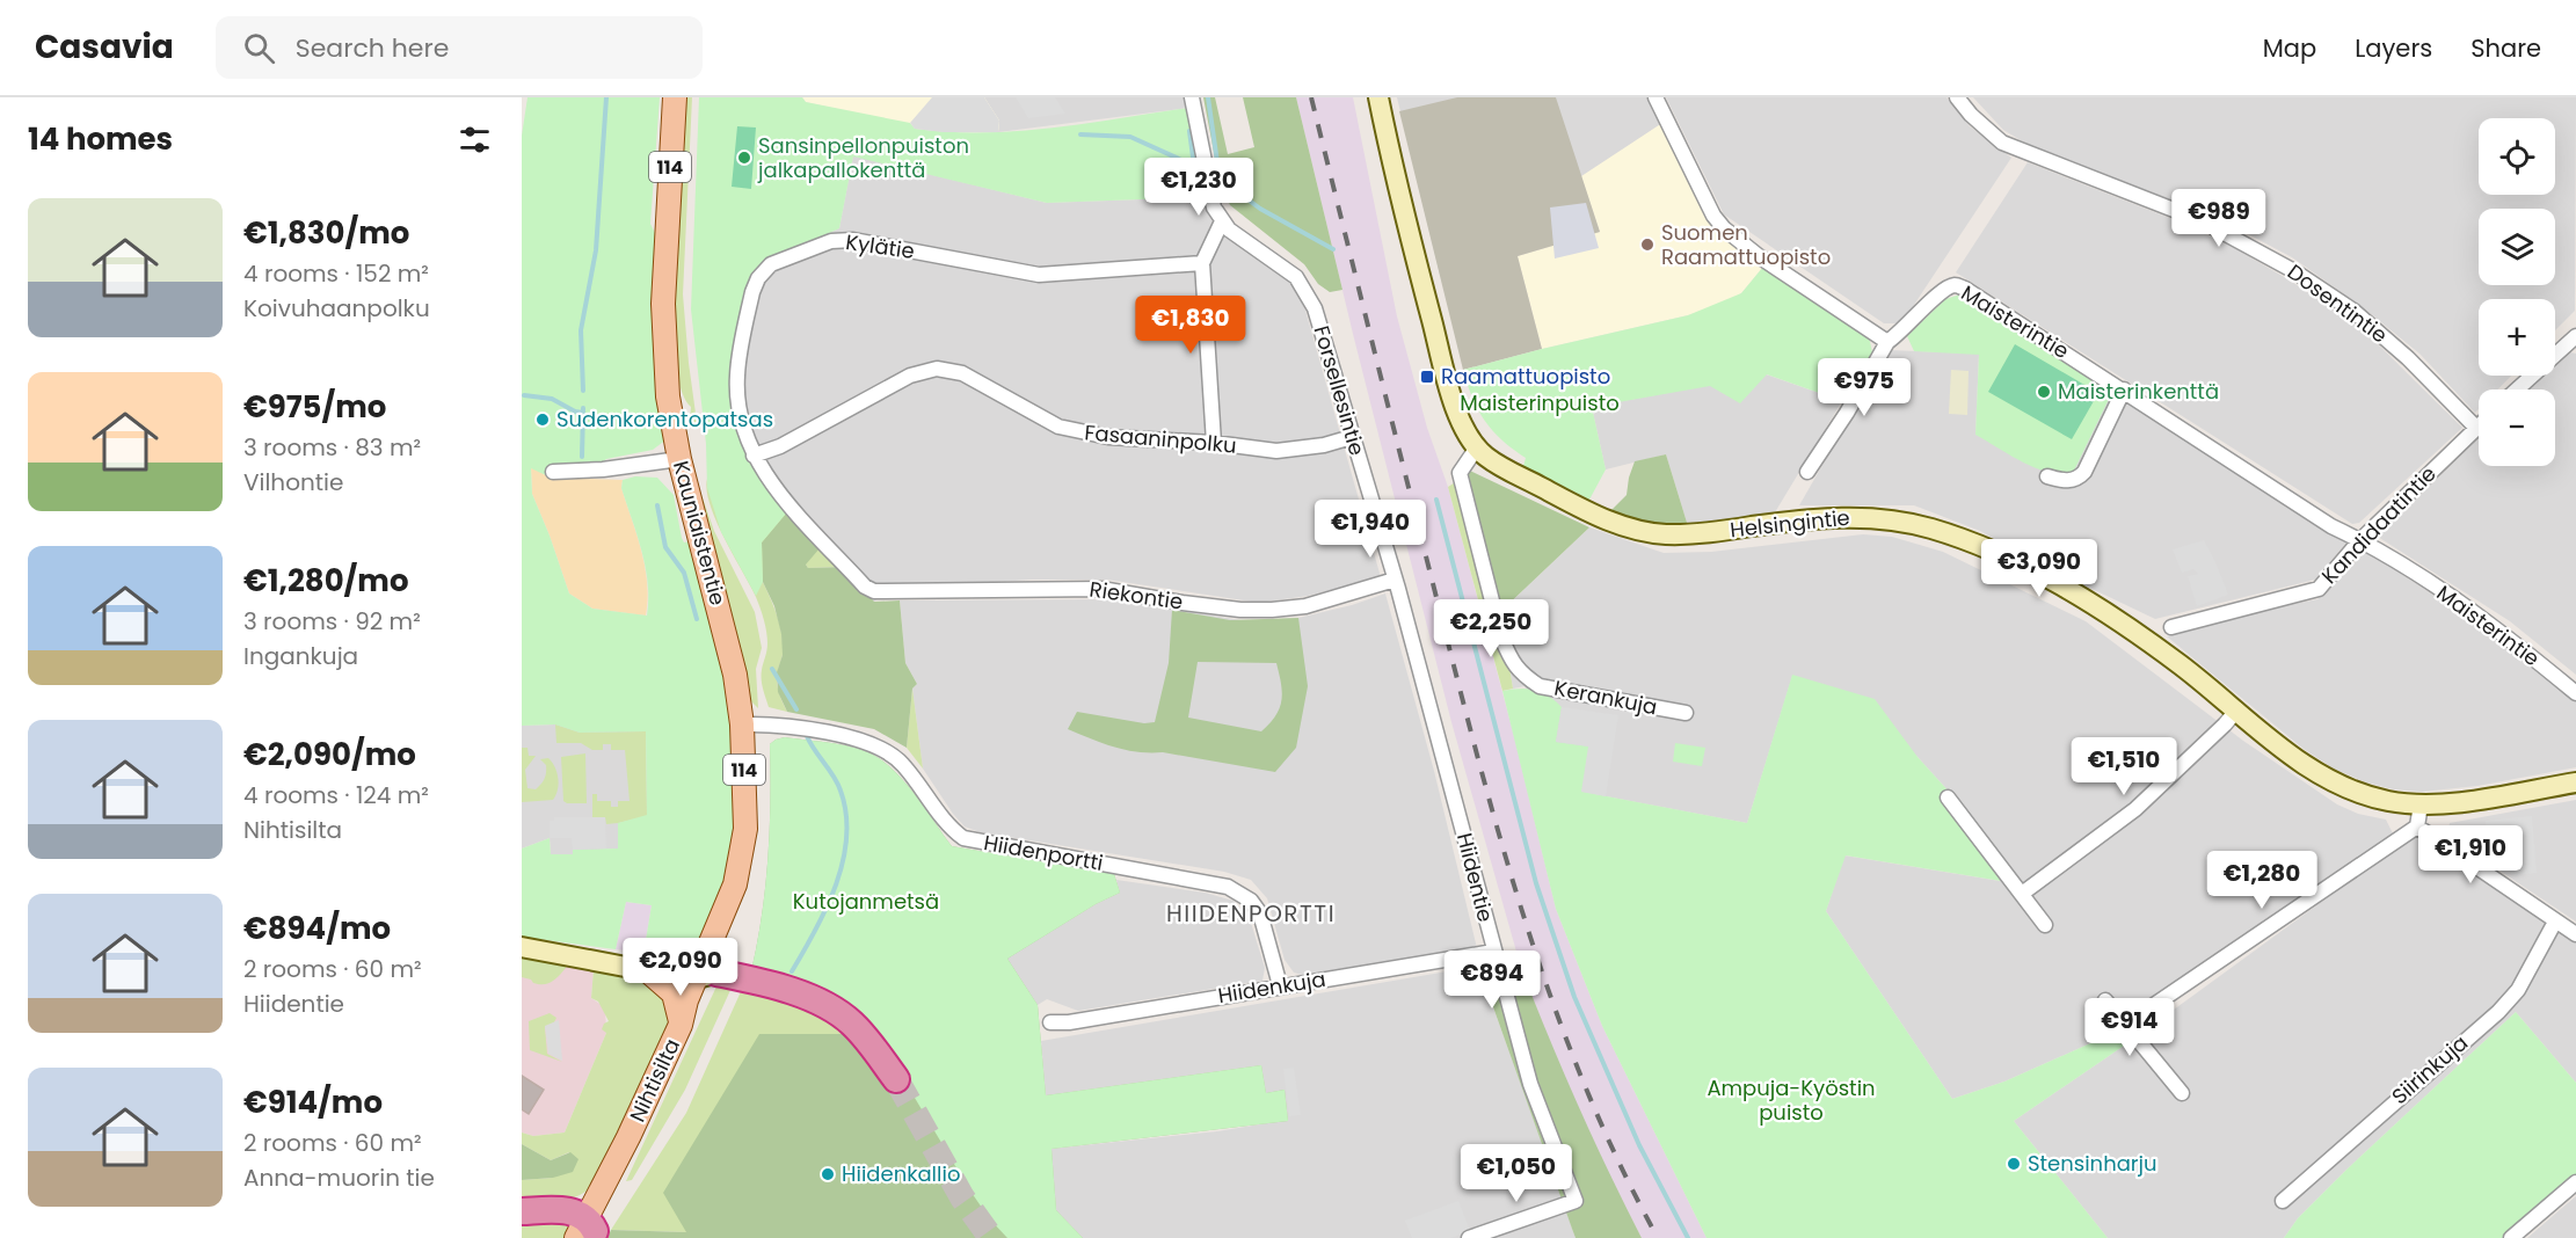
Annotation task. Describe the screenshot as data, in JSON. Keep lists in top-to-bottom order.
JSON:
{
  "streets": {
    "main road": [
      "114",
      "Helsingintie",
      "Kauniaistentie",
      "Nihtisilta"
    ],
    "street": [
      "Kylätie",
      "Dosentintie",
      "Maisterintie",
      "Forsellesintie",
      "Fasaaninpolku",
      "Kandidaatintie",
      "Riekontie",
      "Kerankuja",
      "Hiidenportti",
      "Hiidentie",
      "Hiidenkuja",
      "Siirinkuja"
    ]
  },
  "crossings": [
    ["Kylätie", "Fasaaninpolku"],
    ["Kylätie", "Riekontie"],
    ["Dosentintie", "Kandidaatintie"],
    ["Maisterintie", "Kandidaatintie"],
    ["Forsellesintie", "Fasaaninpolku"],
    ["Forsellesintie", "Riekontie"],
    ["Forsellesintie", "Hiidentie"],
    ["Helsingintie", "Kerankuja"],
    ["Kauniaistentie", "Hiidenportti"],
    ["Kauniaistentie", "Nihtisilta"],
    ["Hiidenportti", "Hiidenkuja"],
    ["Hiidentie", "Hiidenkuja"]
  ],
  "districts": ["HIIDENPORTTI"],
  "parks": ["Maisterinpuisto", "Kutojanmetsä", "Ampuja-Kyöstin puisto"],
  "places": {
    "other": [
      "Sansinpellonpuiston jalkapallokenttä",
      "Suomen Raamattuopisto",
      "Maisterinkenttä",
      "Sudenkorentopatsas",
      "Stensinharju",
      "Hiidenkallio"
    ],
    "transit": ["Raamattuopisto"]
  },
  "page": {
    "header": "Casavia",
    "search": "Search here",
    "nav": ["Map", "Layers", "Share"],
    "heading": "14 homes",
    "map_buttons": ["+", "−"],
    "price": [
      "€1,230",
      "€989",
      "€1,830",
      "€975",
      "€1,940",
      "€3,090",
      "€2,250",
      "€1,510",
      "€1,910",
      "€1,280",
      "€2,090",
      "€894",
      "€914",
      "€1,050"
    ],
    "list": [
      {
        "name": "€1,830/mo",
        "note": "4 rooms · 152 m² · Koivuhaanpolku"
      },
      {
        "name": "€975/mo",
        "note": "3 rooms · 83 m² · Vilhontie"
      },
      {
        "name": "€1,280/mo",
        "note": "3 rooms · 92 m² · Ingankuja"
      },
      {
        "name": "€2,090/mo",
        "note": "4 rooms · 124 m² · Nihtisilta"
      },
      {
        "name": "€894/mo",
        "note": "2 rooms · 60 m² · Hiidentie"
      },
      {
        "name": "€914/mo",
        "note": "2 rooms · 60 m² · Anna-muorin tie"
      }
    ]
  }
}
